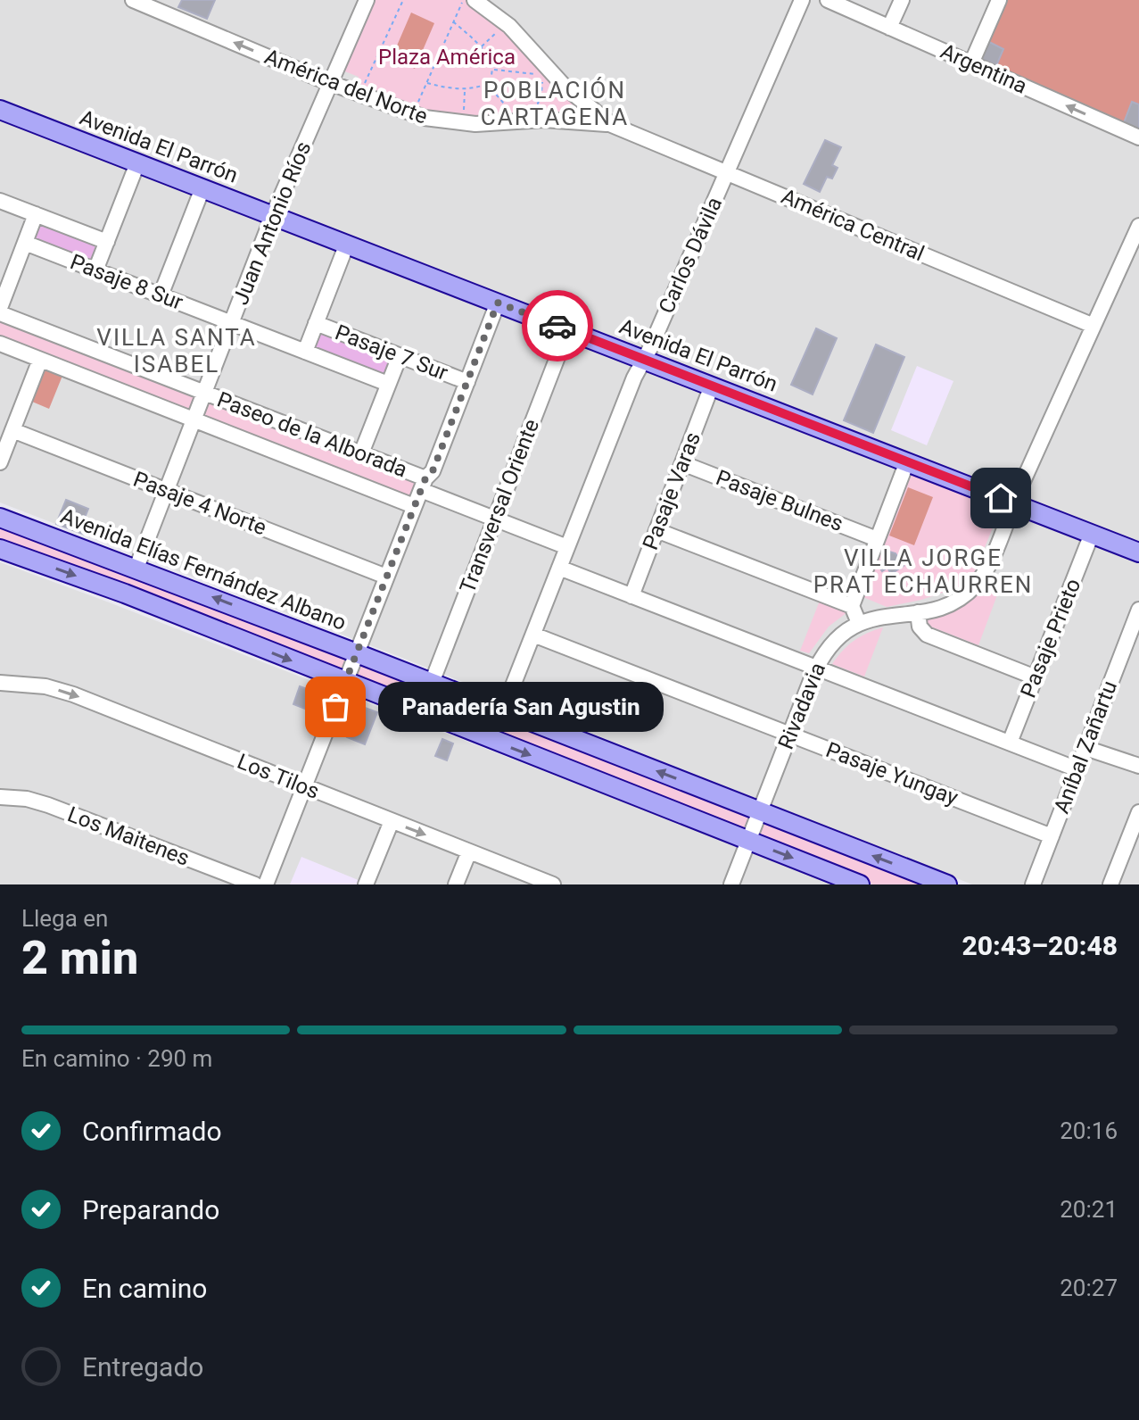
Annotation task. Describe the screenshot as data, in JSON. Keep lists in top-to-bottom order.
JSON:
{
  "streets": {
    "main road": ["Avenida El Parrón", "Avenida Elías Fernández Albano"],
    "street": [
      "Argentina",
      "América del Norte",
      "Juan Antonio Ríos",
      "América Central",
      "Carlos Dávila",
      "Pasaje 8 Sur",
      "Pasaje 7 Sur",
      "Paseo de la Alborada",
      "Pasaje Varas",
      "Pasaje Bulnes",
      "Pasaje 4 Norte",
      "Transversal Oriente",
      "Pasaje Prieto",
      "Rivadavia",
      "Aníbal Zañartu",
      "Pasaje Yungay",
      "Los Tilos",
      "Los Maitenes"
    ]
  },
  "crossings": [
    ["América del Norte", "Juan Antonio Ríos"],
    ["América del Norte", "América Central"],
    ["Avenida El Parrón", "Juan Antonio Ríos"],
    ["Avenida El Parrón", "Carlos Dávila"],
    ["Avenida El Parrón", "Pasaje Varas"],
    ["Avenida El Parrón", "Transversal Oriente"],
    ["Avenida El Parrón", "Pasaje Prieto"],
    ["Avenida El Parrón", "Rivadavia"],
    ["Juan Antonio Ríos", "Pasaje 8 Sur"],
    ["Juan Antonio Ríos", "Paseo de la Alborada"],
    ["Juan Antonio Ríos", "Pasaje 4 Norte"],
    ["Juan Antonio Ríos", "Avenida Elías Fernández Albano"],
    ["América Central", "Carlos Dávila"],
    ["América Central", "Rivadavia"],
    ["Carlos Dávila", "Paseo de la Alborada"],
    ["Carlos Dávila", "Avenida Elías Fernández Albano"],
    ["Carlos Dávila", "Pasaje Yungay"],
    ["Paseo de la Alborada", "Transversal Oriente"],
    ["Pasaje Varas", "Pasaje Bulnes"],
    ["Transversal Oriente", "Avenida Elías Fernández Albano"],
    ["Avenida Elías Fernández Albano", "Rivadavia"],
    ["Rivadavia", "Pasaje Yungay"],
    ["Aníbal Zañartu", "Pasaje Yungay"]
  ],
  "one_way": ["Argentina", "América del Norte", "Los Tilos"],
  "districts": ["POBLACIÓN CARTAGENA", "VILLA SANTA ISABEL", "VILLA JORGE PRAT ECHAURREN"],
  "parks": ["Plaza América"],
  "places": ["Panadería San Agustin"],
  "page": {
    "bubble": "Panadería San Agustin",
    "heading": ["2 min", "Llega en", "20:43–20:48"],
    "bar": "En camino · 290 m",
    "list": [
      ["Confirmado", "20:16"],
      ["Preparando", "20:21"],
      ["En camino", "20:27"],
      "Entregado"
    ]
  }
}
